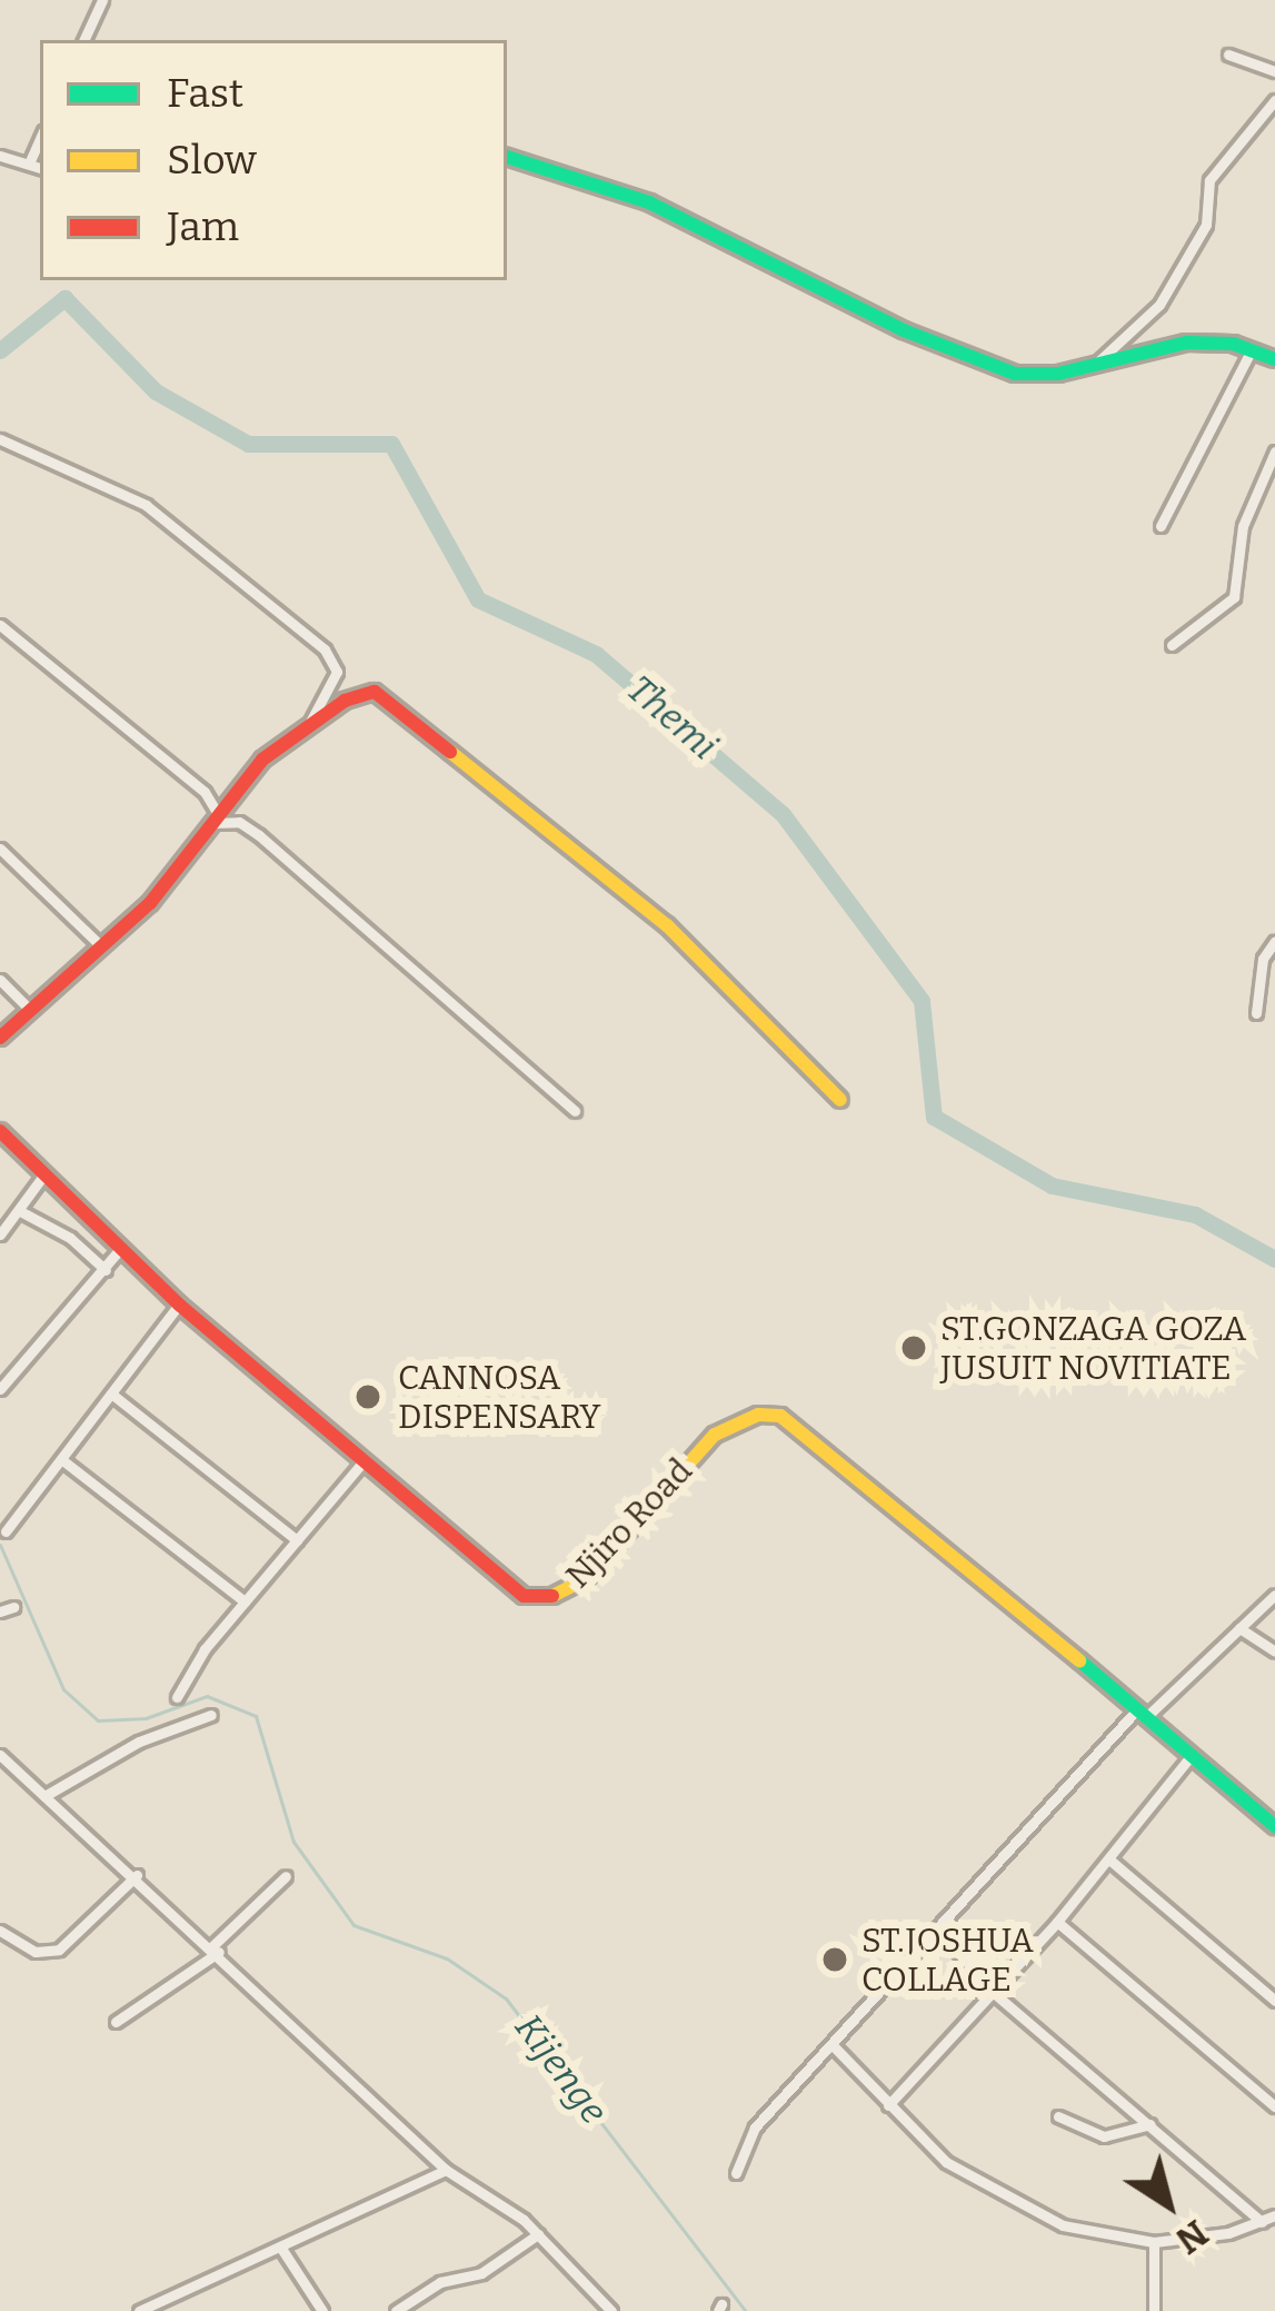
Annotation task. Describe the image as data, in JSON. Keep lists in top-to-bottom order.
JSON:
{
  "streets": {
    "street": ["Njiro Road"]
  },
  "water": ["Themi", "Kijenge"],
  "places": ["ST.GONZAGA GOZA JUSUIT NOVITIATE", "CANNOSA DISPENSARY", "ST.JOSHUA COLLAGE"],
  "legend": ["Fast", "Slow", "Jam"],
  "north": "bottom right"
}
